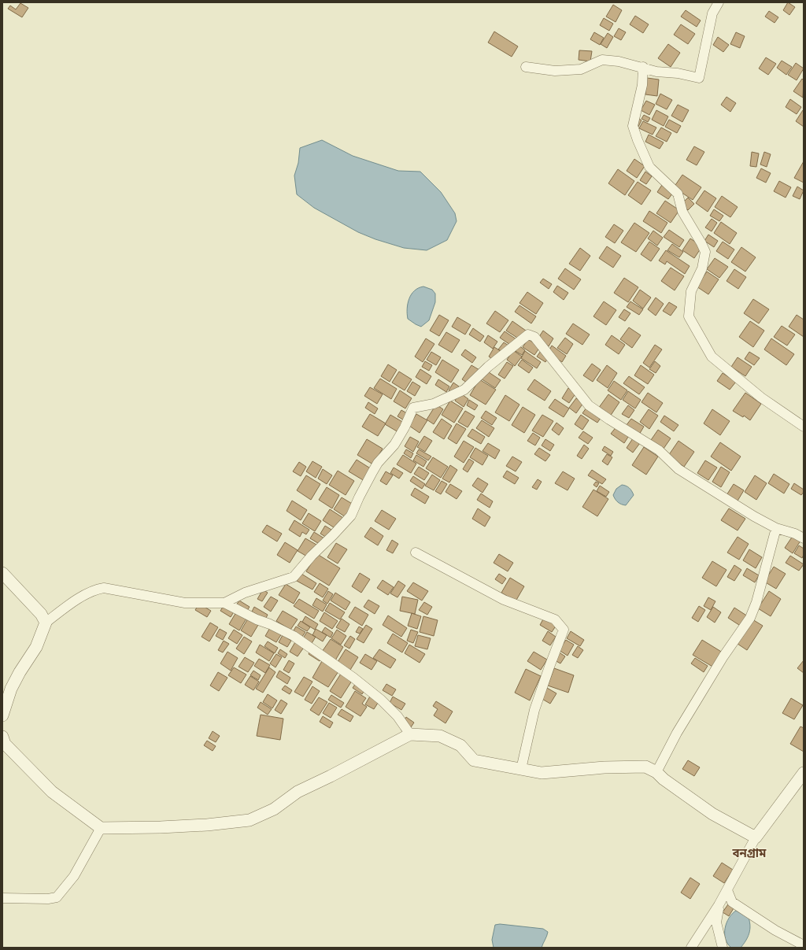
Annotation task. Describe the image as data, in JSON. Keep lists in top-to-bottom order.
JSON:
{
  "districts": ["বনগ্রাম"]
}
